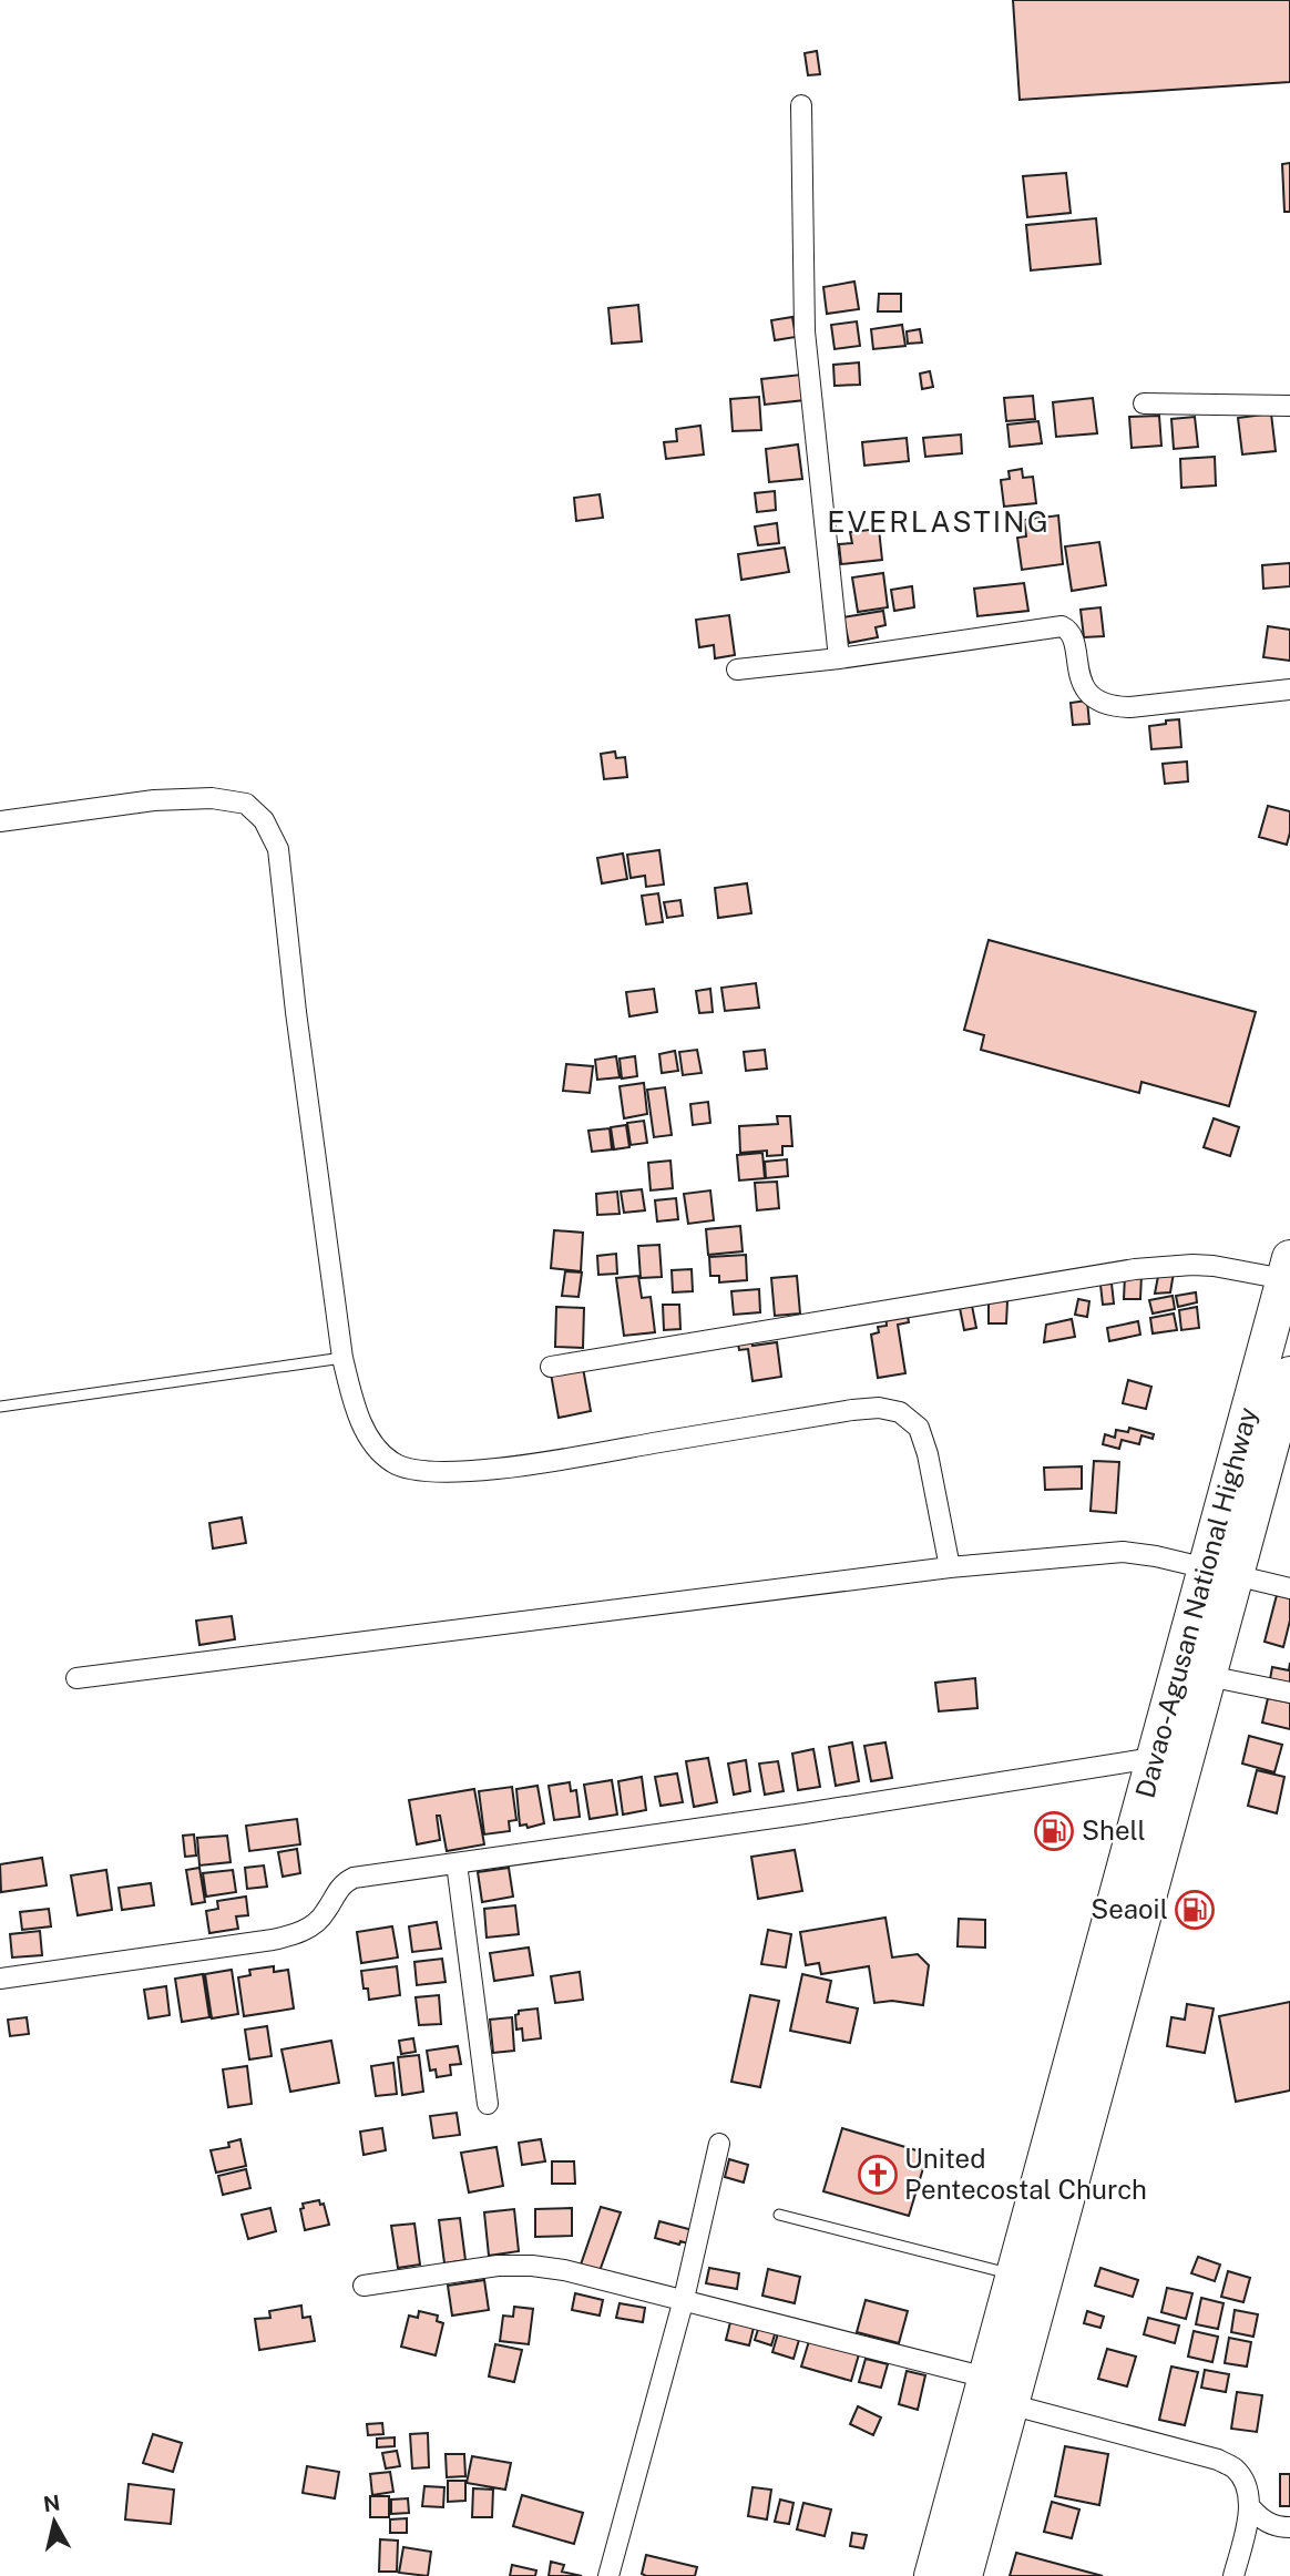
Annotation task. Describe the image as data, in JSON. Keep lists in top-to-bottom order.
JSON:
{
  "streets": {
    "highway": ["Davao-Agusan National Highway"]
  },
  "districts": ["EVERLASTING"],
  "places": {
    "fuel station": ["Shell", "Seaoil"],
    "church": ["United Pentecostal Church"]
  },
  "north": "top"
}
